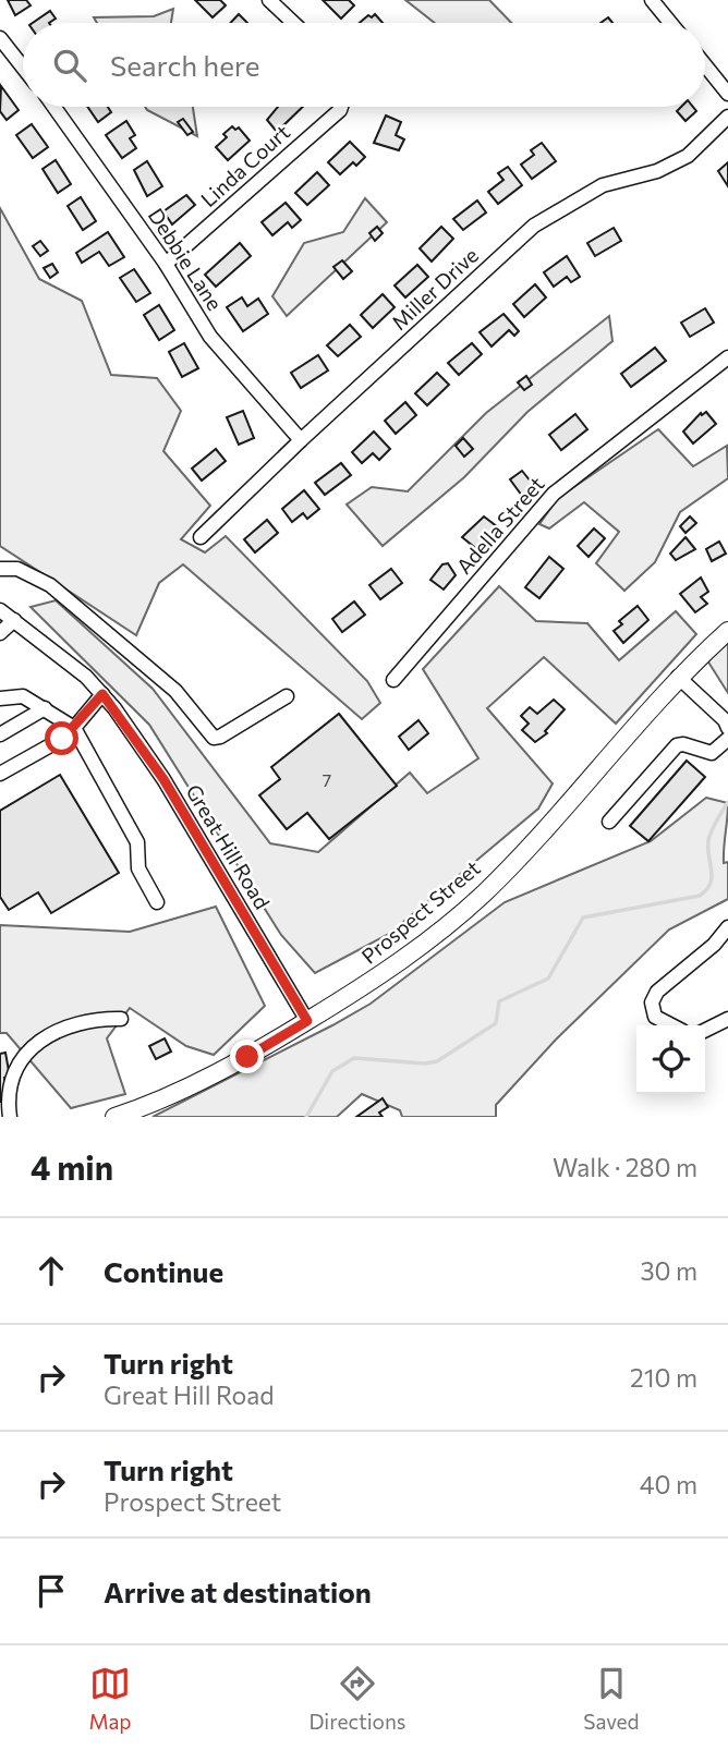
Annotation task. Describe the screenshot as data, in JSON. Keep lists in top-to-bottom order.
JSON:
{
  "streets": {
    "main road": ["Prospect Street"],
    "street": [
      "Linda Court",
      "Debbie Lane",
      "Miller Drive",
      "Adella Street",
      "Great Hill Road"
    ]
  },
  "crossings": [
    ["Linda Court", "Debbie Lane"],
    ["Debbie Lane", "Miller Drive"],
    ["Great Hill Road", "Prospect Street"]
  ],
  "house_numbers": ["7"],
  "page": {
    "search": "Search here",
    "heading": ["4 min", "Walk · 280 m"],
    "list": [
      ["Continue", "30 m"],
      ["Turn right", "Great Hill Road", "210 m"],
      ["Turn right", "Prospect Street", "40 m"],
      "Arrive at destination"
    ],
    "nav": ["Map", "Directions", "Saved"]
  }
}
